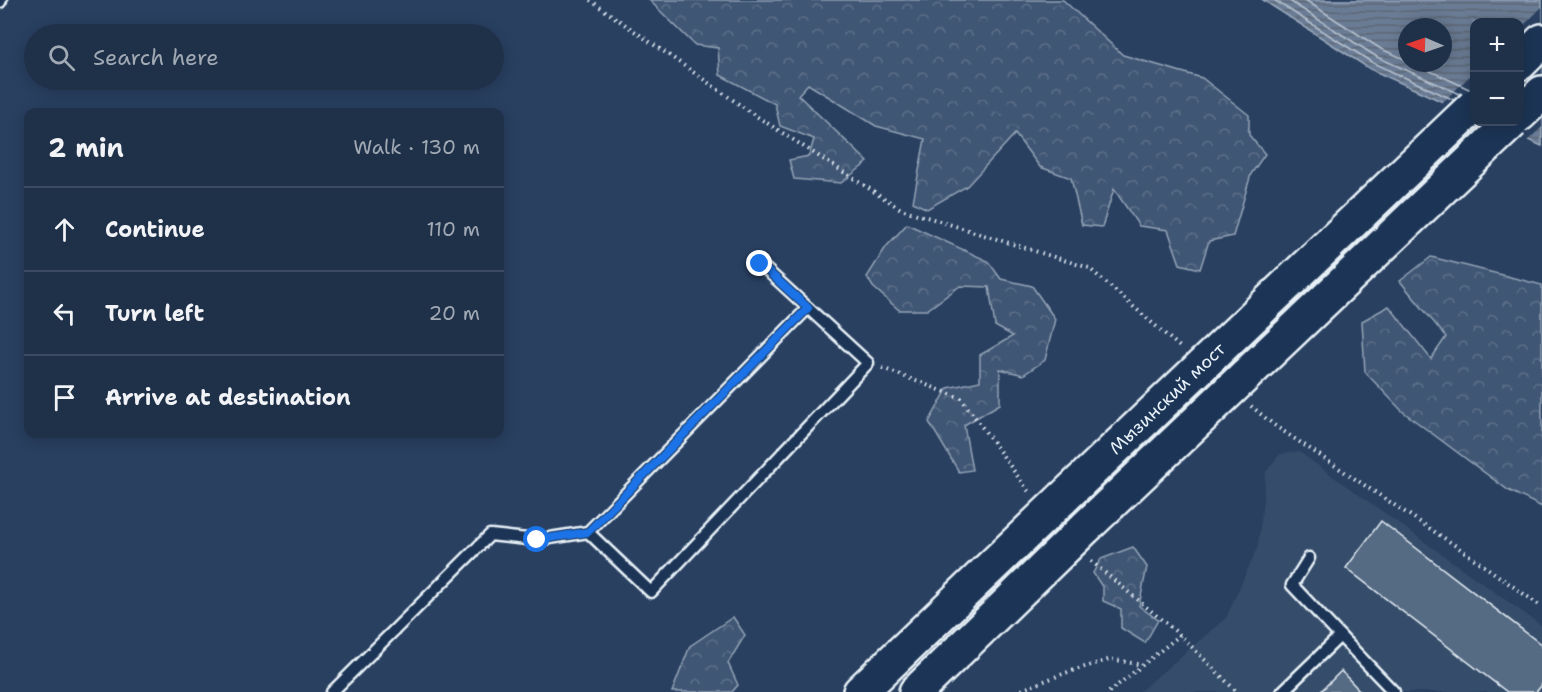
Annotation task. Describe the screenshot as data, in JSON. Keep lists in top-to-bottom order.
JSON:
{
  "streets": {
    "main road": ["Мызинский мост"]
  },
  "north": "left",
  "page": {
    "map_buttons": ["+", "−"],
    "search": "Search here",
    "heading": ["2 min", "Walk · 130 m"],
    "list": [
      ["Continue", "110 m"],
      ["Turn left", "20 m"],
      "Arrive at destination"
    ]
  }
}
